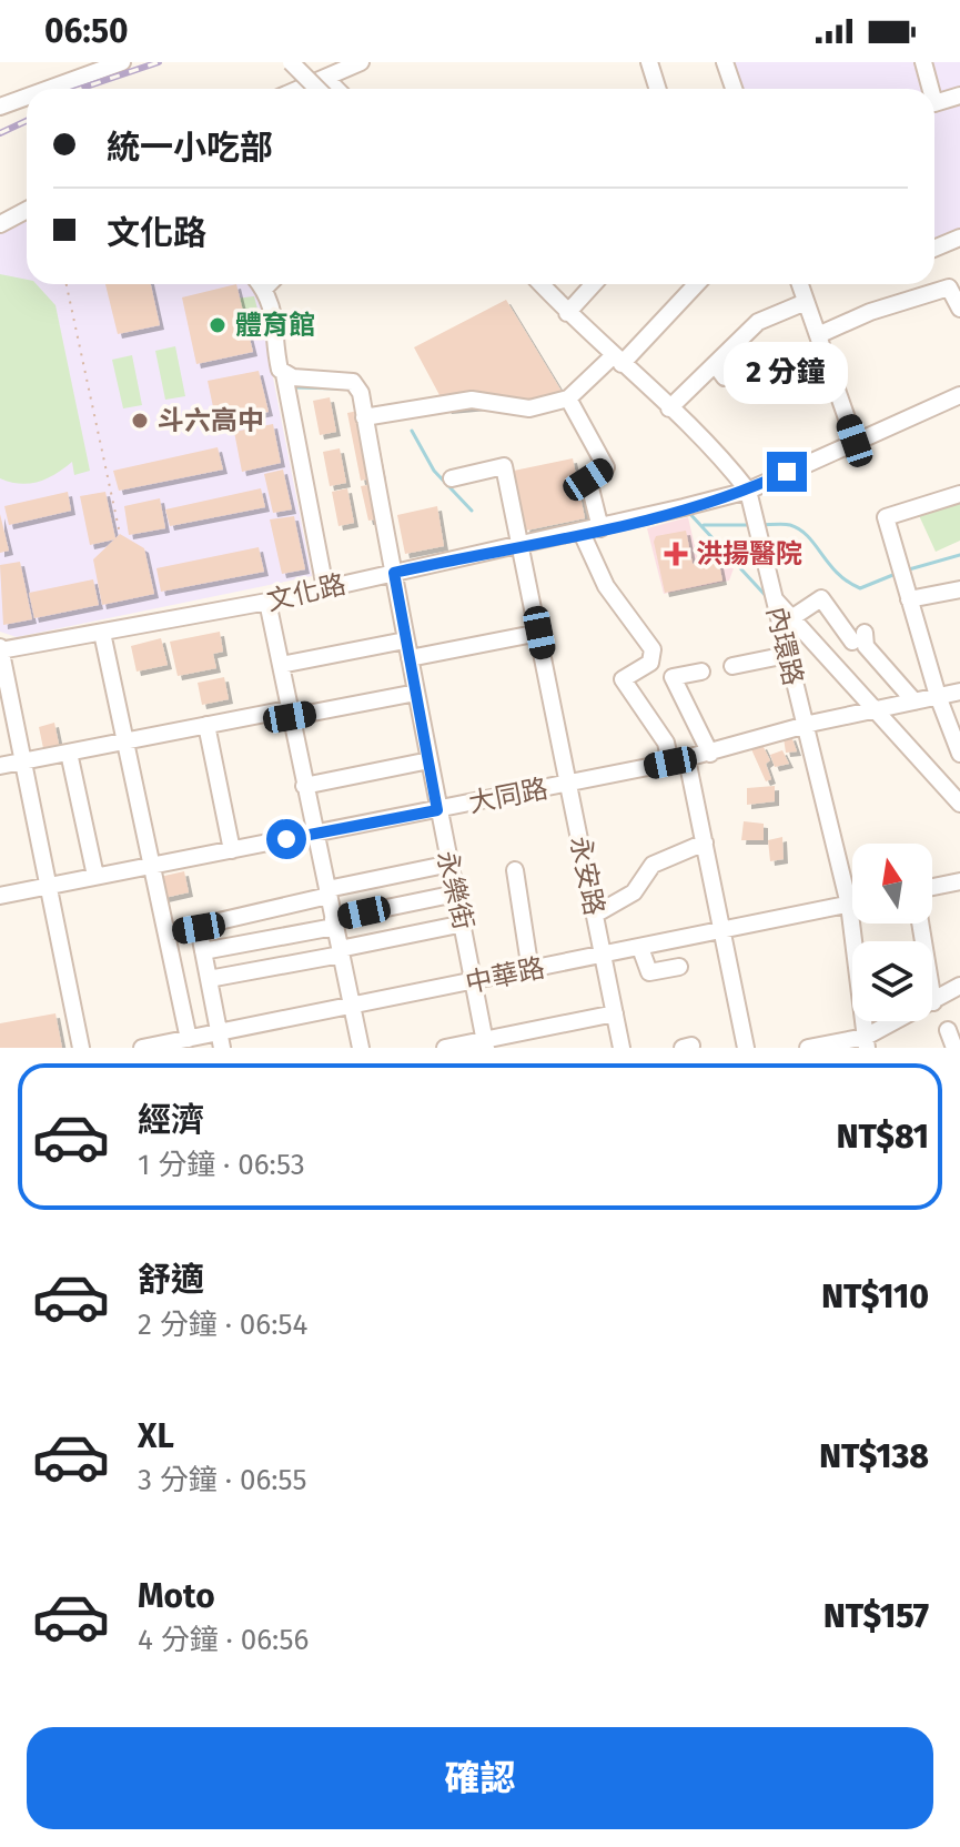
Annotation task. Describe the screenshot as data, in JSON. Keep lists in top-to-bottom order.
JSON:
{
  "streets": {
    "street": [
      "文化路",
      "內環路",
      "大同路",
      "永安路",
      "永樂街",
      "中華路"
    ]
  },
  "crossings": [
    ["文化路", "內環路"],
    ["文化路", "永安路"],
    ["文化路", "永樂街"],
    ["內環路", "大同路"],
    ["內環路", "中華路"],
    ["大同路", "永安路"],
    ["大同路", "永樂街"],
    ["永安路", "中華路"],
    ["永樂街", "中華路"]
  ],
  "places": {
    "other": ["體育館", "斗六高中"],
    "health": ["洪揚醫院"]
  },
  "north": "top",
  "page": {
    "status": "06:50",
    "banner": ["統一小吃部", "文化路"],
    "bubble": "2 分鐘",
    "list": [
      {
        "name": "經濟",
        "note": "1 分鐘 · 06:53",
        "value": "NT$81"
      },
      {
        "name": "舒適",
        "note": "2 分鐘 · 06:54",
        "value": "NT$110"
      },
      {
        "name": "XL",
        "note": "3 分鐘 · 06:55",
        "value": "NT$138"
      },
      {
        "name": "Moto",
        "note": "4 分鐘 · 06:56",
        "value": "NT$157"
      }
    ],
    "buttons": "確認"
  }
}
